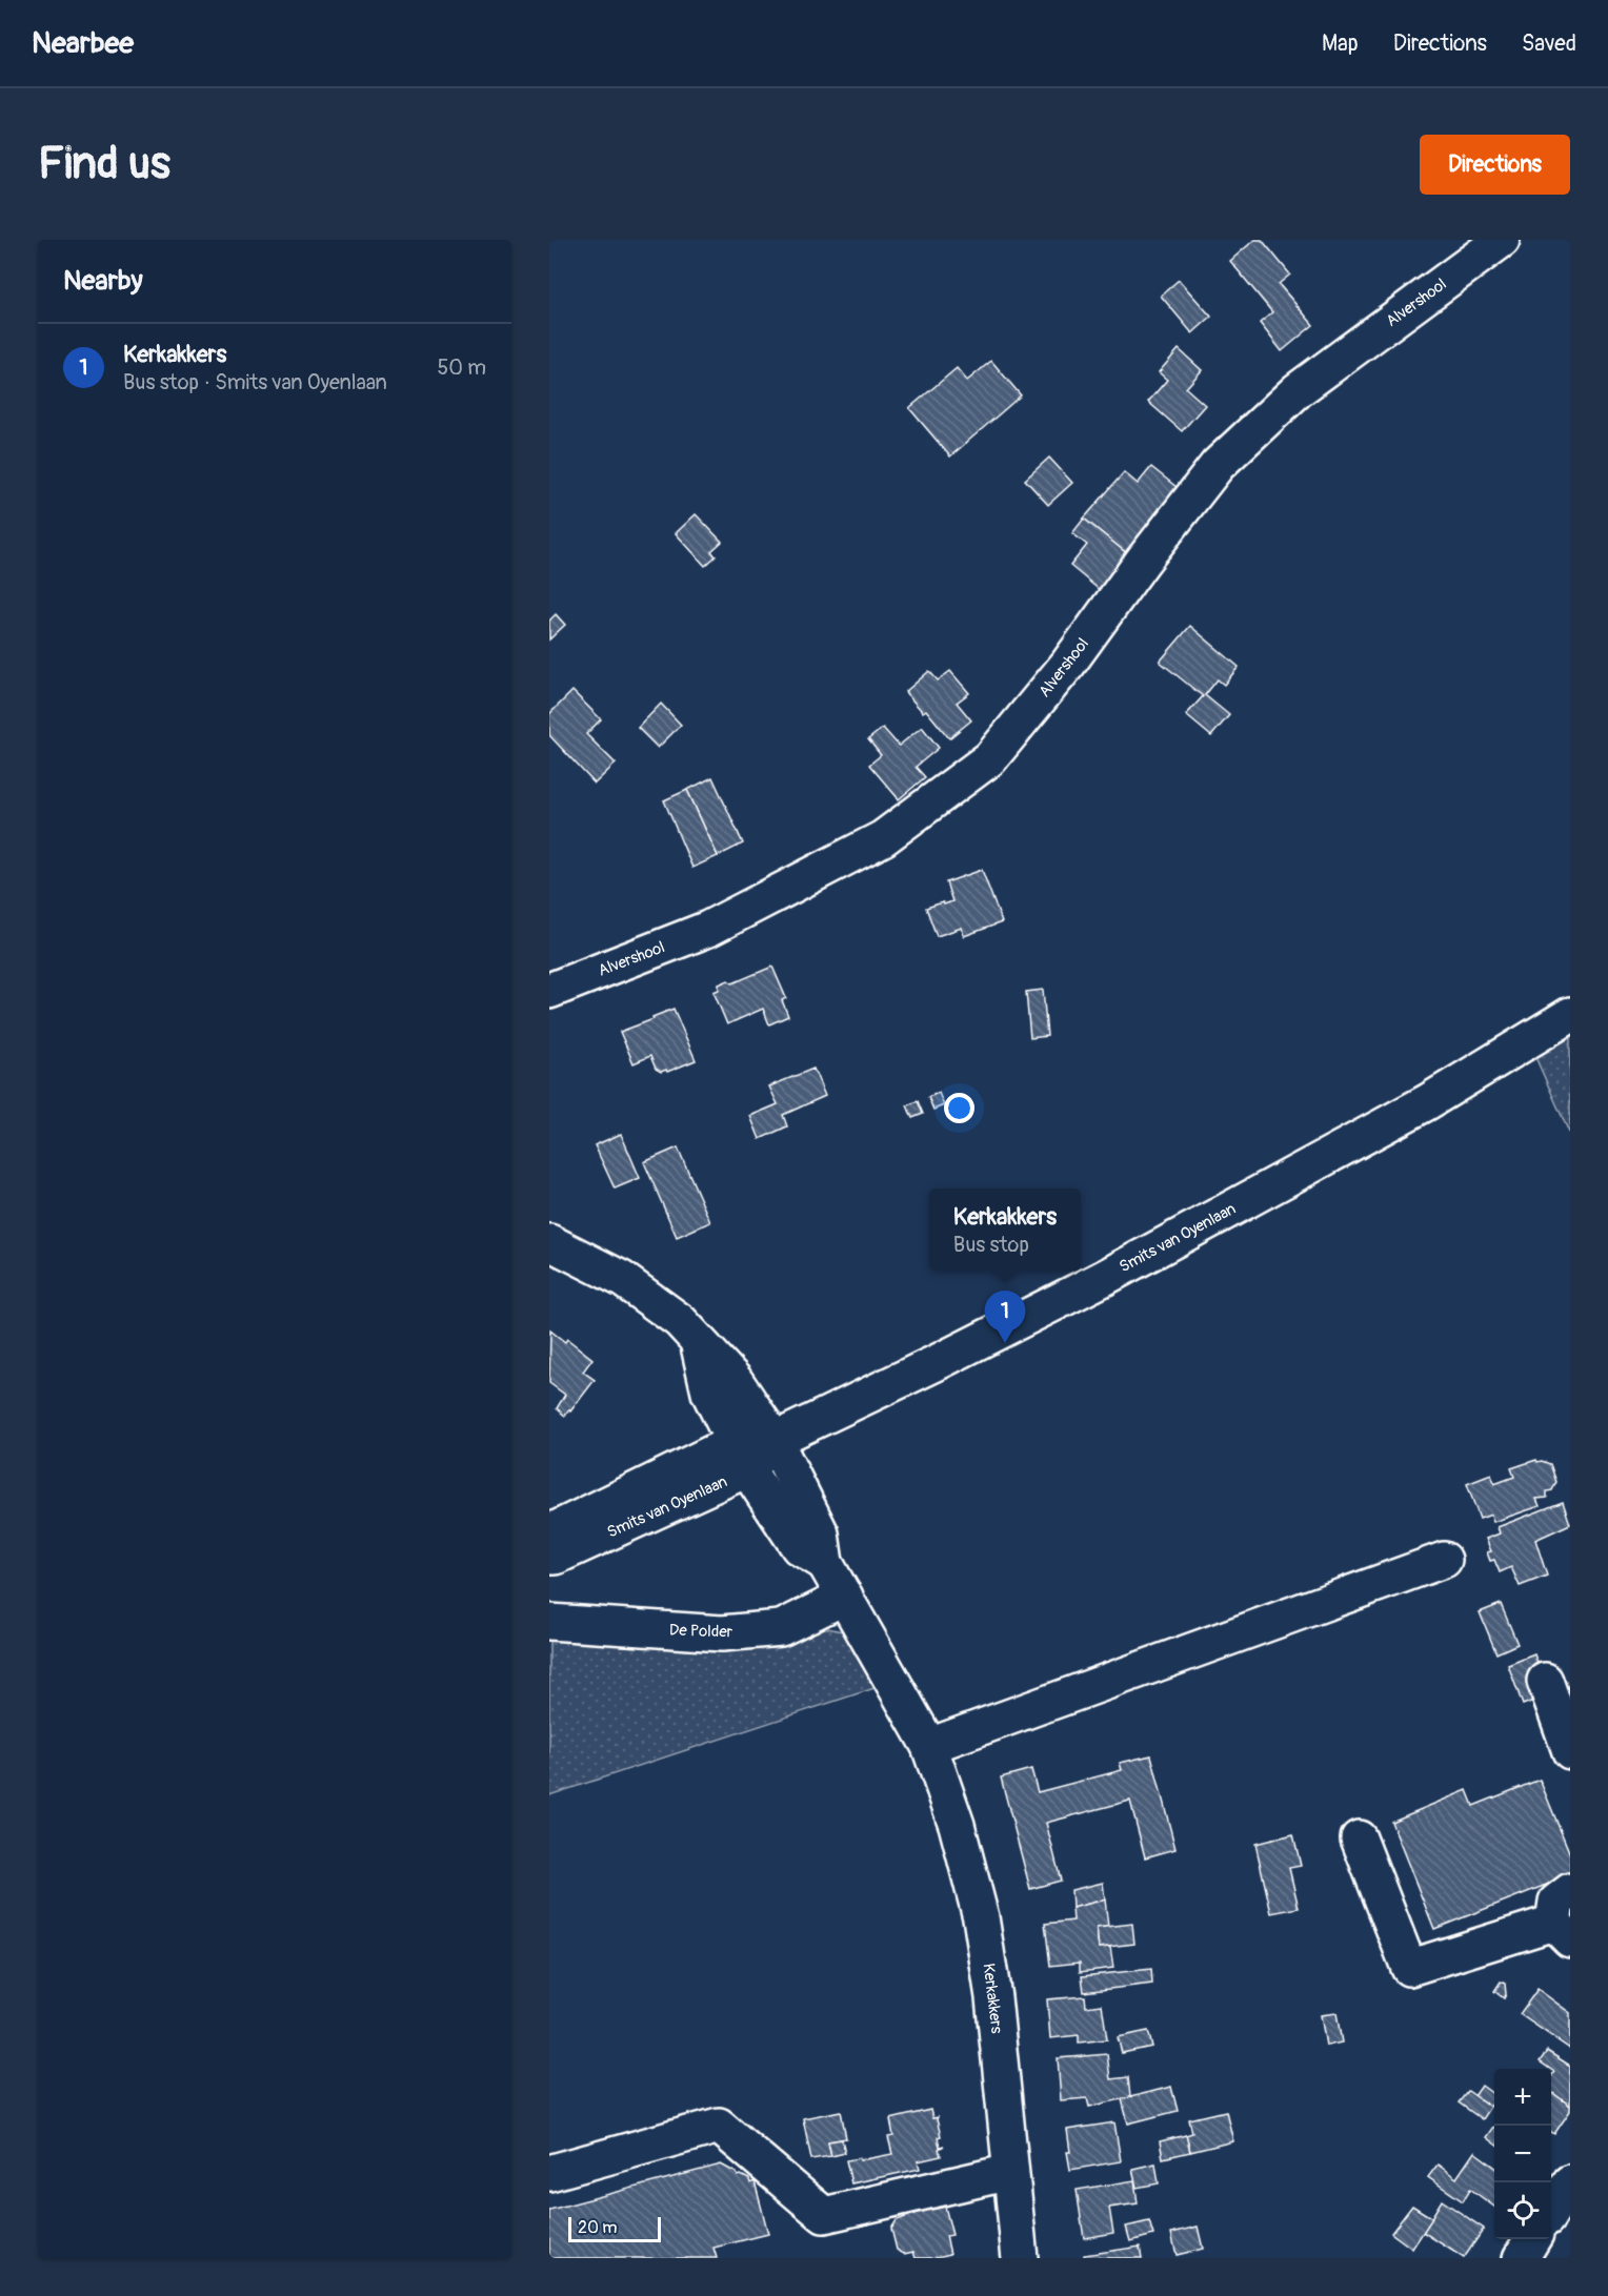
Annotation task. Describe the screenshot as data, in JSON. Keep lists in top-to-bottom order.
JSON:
{
  "streets": {
    "street": [
      "Alvershool",
      "Smits van Oyenlaan",
      "De Polder",
      "Kerkakkers"
    ]
  },
  "crossings": [
    ["Smits van Oyenlaan", "Kerkakkers"],
    ["De Polder", "Kerkakkers"]
  ],
  "scale_bar": "20 m",
  "page": {
    "header": "Nearbee",
    "nav": ["Map", "Directions", "Saved"],
    "buttons": "Directions",
    "title": "Find us",
    "heading": "Nearby",
    "list": [
      {
        "mark": "1",
        "name": "Kerkakkers",
        "note": "Bus stop · Smits van Oyenlaan",
        "value": "50 m"
      }
    ],
    "popup": ["Kerkakkers", "Bus stop"],
    "pins": "1",
    "map_buttons": ["+", "−"],
    "scale": "20 m"
  }
}
